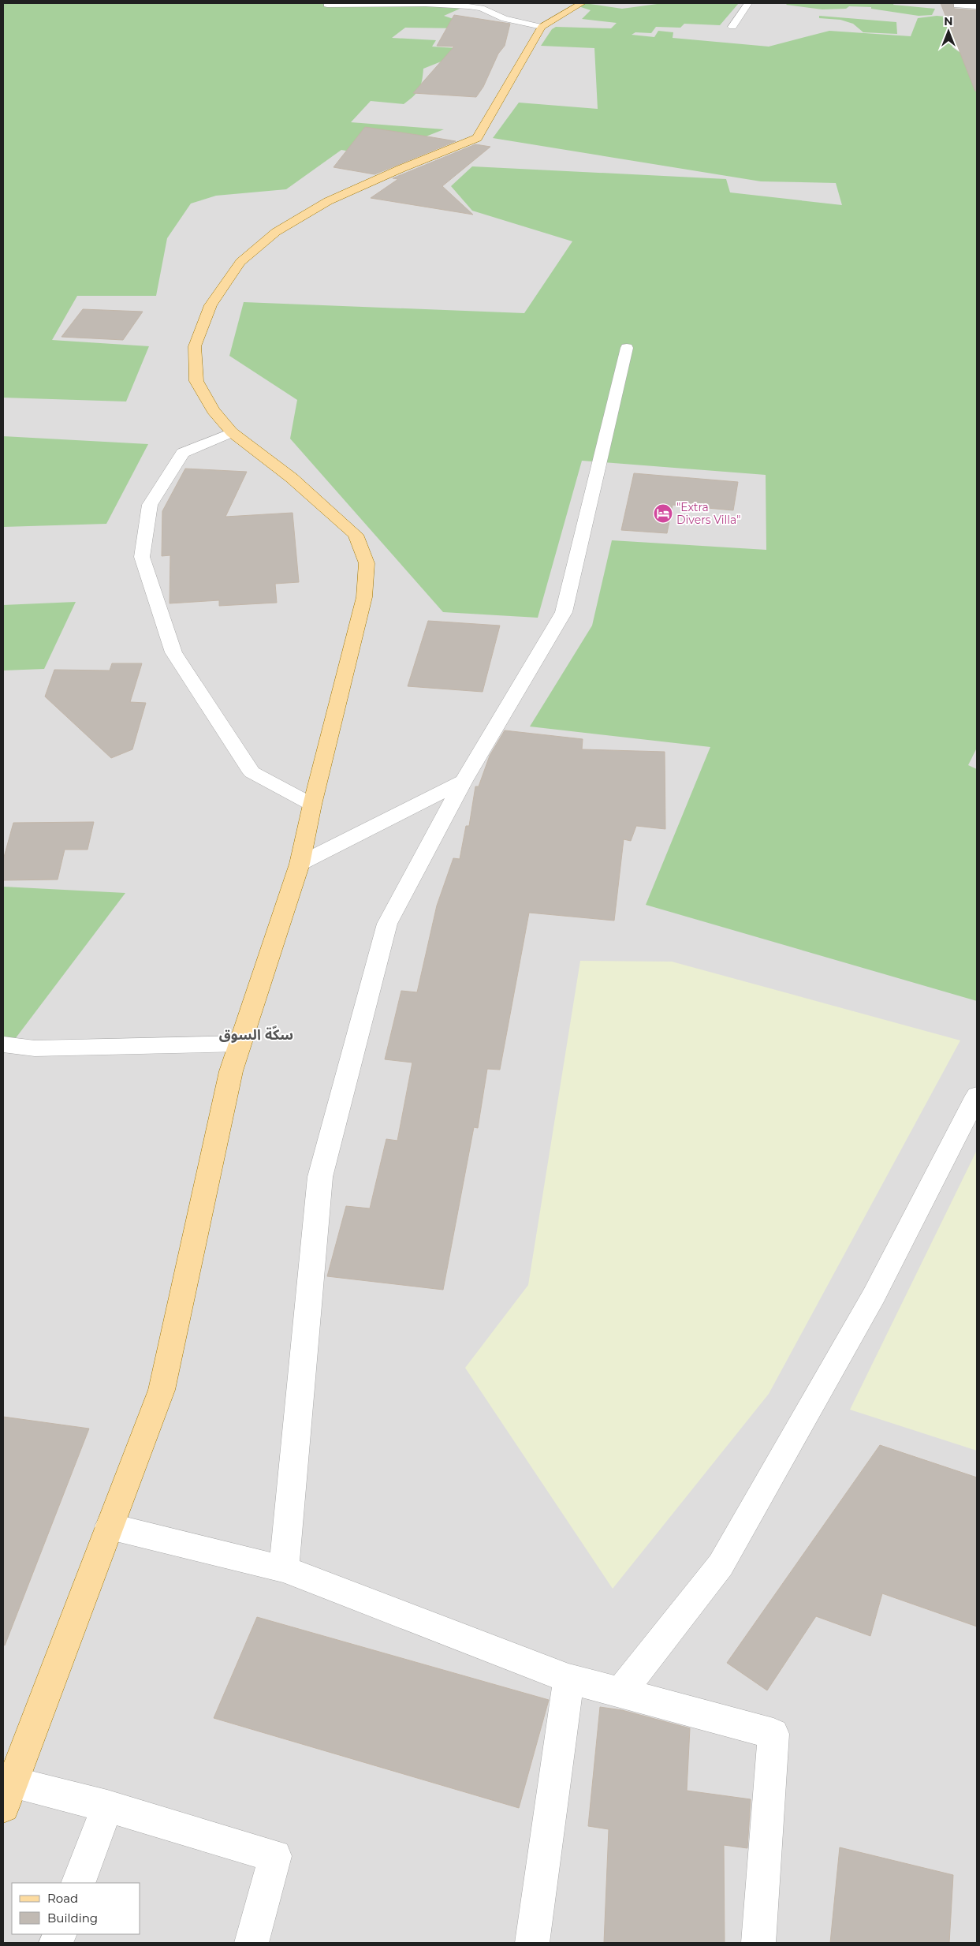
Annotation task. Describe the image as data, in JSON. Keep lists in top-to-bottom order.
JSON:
{
  "districts": ["سكّة السوق"],
  "places": {
    "hotel": ["\"Extra Divers Villa\""]
  },
  "legend": ["Road", "Building"],
  "north": "top"
}
